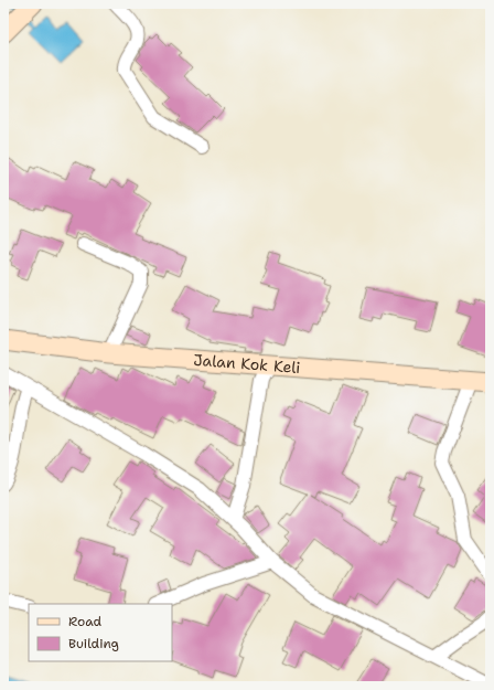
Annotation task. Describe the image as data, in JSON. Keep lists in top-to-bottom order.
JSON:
{
  "streets": {
    "street": ["Jalan Kok Keli"]
  },
  "legend": ["Road", "Building"]
}
